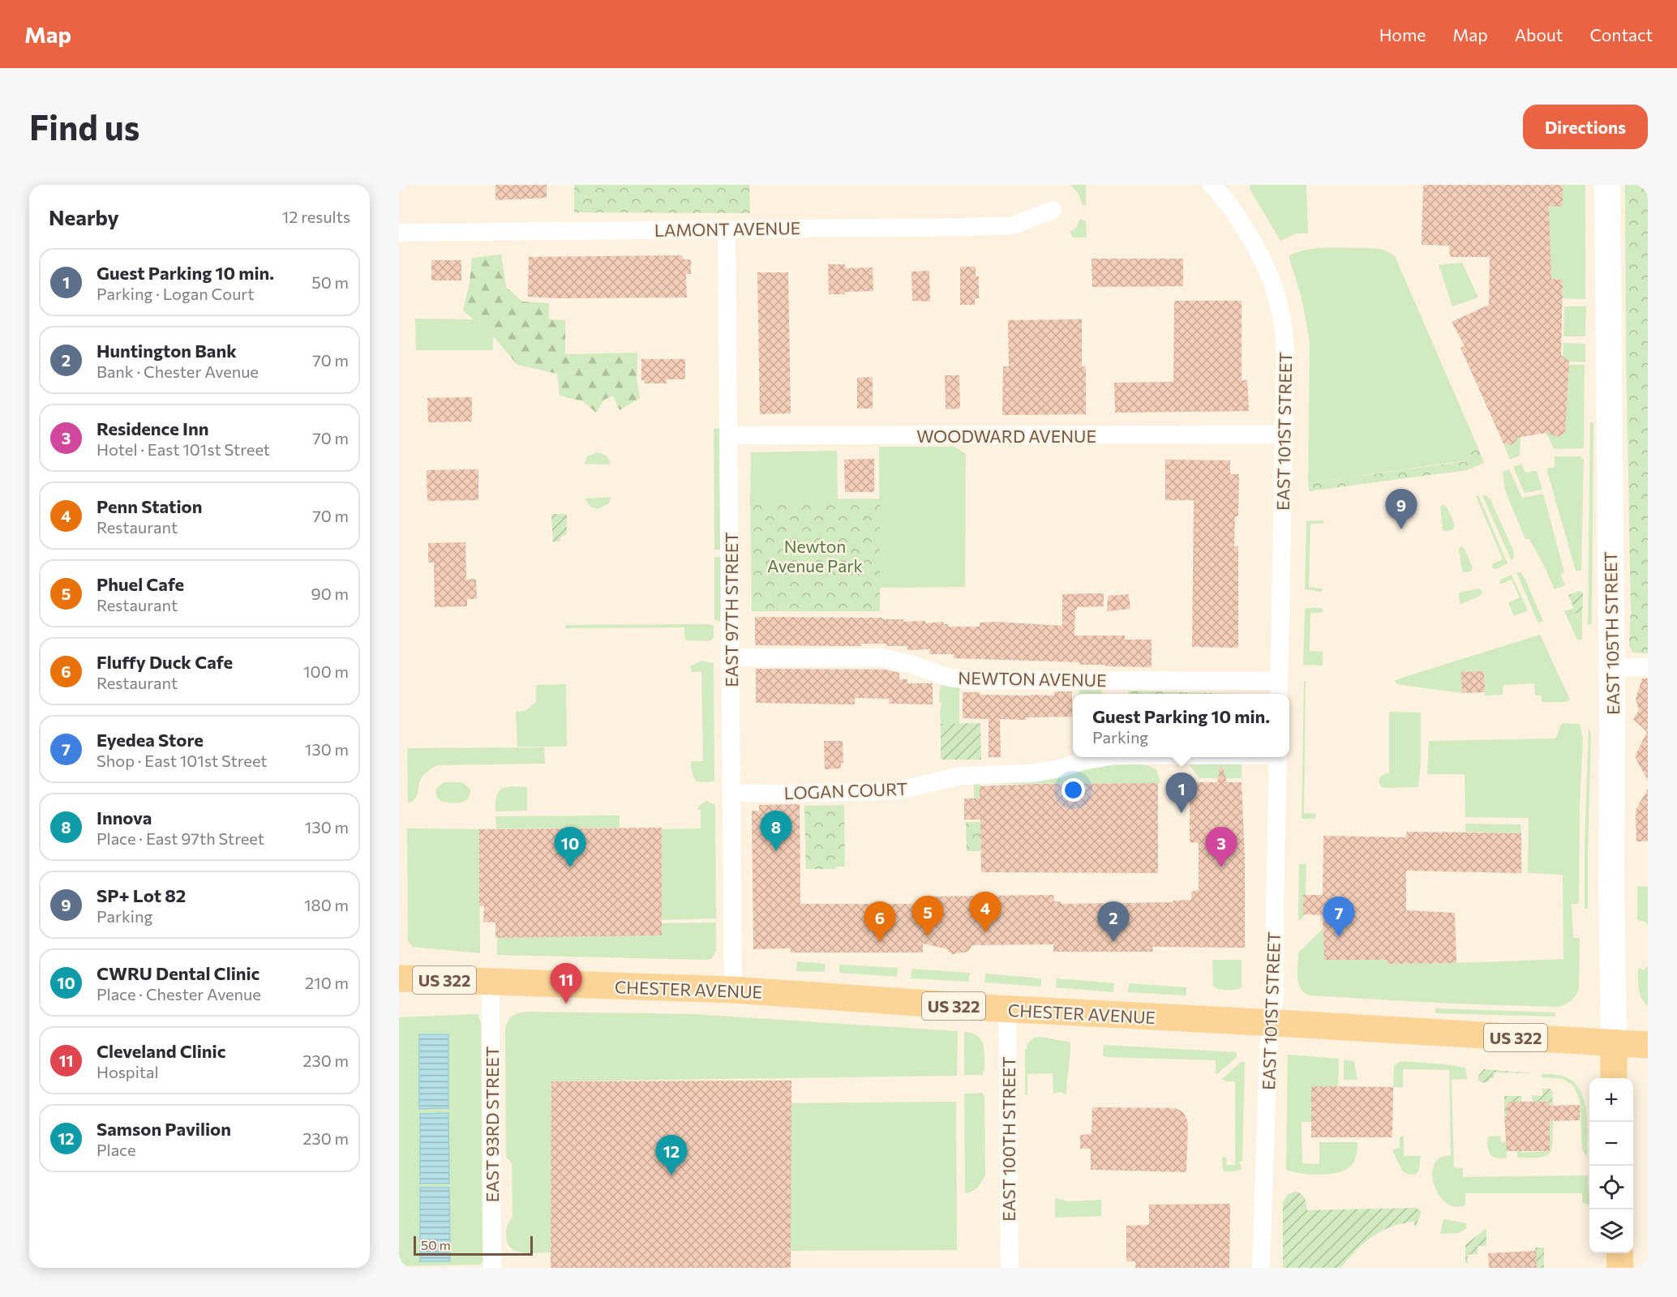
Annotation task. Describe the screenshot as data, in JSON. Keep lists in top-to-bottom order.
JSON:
{
  "streets": {
    "main road": ["EAST 105TH STREET", "US 322", "CHESTER AVENUE"],
    "street": [
      "LAMONT AVENUE",
      "EAST 101ST STREET",
      "WOODWARD AVENUE",
      "EAST 97TH STREET",
      "NEWTON AVENUE",
      "LOGAN COURT",
      "EAST 93RD STREET",
      "EAST 100TH STREET"
    ]
  },
  "crossings": [
    ["LAMONT AVENUE", "EAST 97TH STREET"],
    ["EAST 101ST STREET", "WOODWARD AVENUE"],
    ["EAST 101ST STREET", "NEWTON AVENUE"],
    ["EAST 101ST STREET", "CHESTER AVENUE"],
    ["WOODWARD AVENUE", "EAST 97TH STREET"],
    ["EAST 97TH STREET", "NEWTON AVENUE"],
    ["EAST 97TH STREET", "LOGAN COURT"],
    ["EAST 97TH STREET", "CHESTER AVENUE"],
    ["EAST 105TH STREET", "CHESTER AVENUE"],
    ["CHESTER AVENUE", "EAST 93RD STREET"],
    ["CHESTER AVENUE", "EAST 100TH STREET"]
  ],
  "parks": ["Newton Avenue Park"],
  "scale_bar": "50 m",
  "page": {
    "header": "Map",
    "nav": [
      "Home",
      "Map",
      "About",
      "Contact"
    ],
    "buttons": "Directions",
    "title": "Find us",
    "heading": ["Nearby", "12 results"],
    "list": [
      {
        "mark": "1",
        "name": "Guest Parking 10 min.",
        "note": "Parking · Logan Court",
        "value": "50 m"
      },
      {
        "mark": "2",
        "name": "Huntington Bank",
        "note": "Bank · Chester Avenue",
        "value": "70 m"
      },
      {
        "mark": "3",
        "name": "Residence Inn",
        "note": "Hotel · East 101st Street",
        "value": "70 m"
      },
      {
        "mark": "4",
        "name": "Penn Station",
        "note": "Restaurant",
        "value": "70 m"
      },
      {
        "mark": "5",
        "name": "Phuel Cafe",
        "note": "Restaurant",
        "value": "90 m"
      },
      {
        "mark": "6",
        "name": "Fluffy Duck Cafe",
        "note": "Restaurant",
        "value": "100 m"
      },
      {
        "mark": "7",
        "name": "Eyedea Store",
        "note": "Shop · East 101st Street",
        "value": "130 m"
      },
      {
        "mark": "8",
        "name": "Innova",
        "note": "Place · East 97th Street",
        "value": "130 m"
      },
      {
        "mark": "9",
        "name": "SP+ Lot 82",
        "note": "Parking",
        "value": "180 m"
      },
      {
        "mark": "10",
        "name": "CWRU Dental Clinic",
        "note": "Place · Chester Avenue",
        "value": "210 m"
      },
      {
        "mark": "11",
        "name": "Cleveland Clinic",
        "note": "Hospital",
        "value": "230 m"
      },
      {
        "mark": "12",
        "name": "Samson Pavilion",
        "note": "Place",
        "value": "230 m"
      }
    ],
    "pins": [
      "9",
      "1",
      "8",
      "3",
      "10",
      "4",
      "5",
      "7",
      "2",
      "6",
      "11",
      "12"
    ],
    "popup": ["Guest Parking 10 min.", "Parking"],
    "map_buttons": ["+", "−"],
    "scale": "50 m"
  }
}
